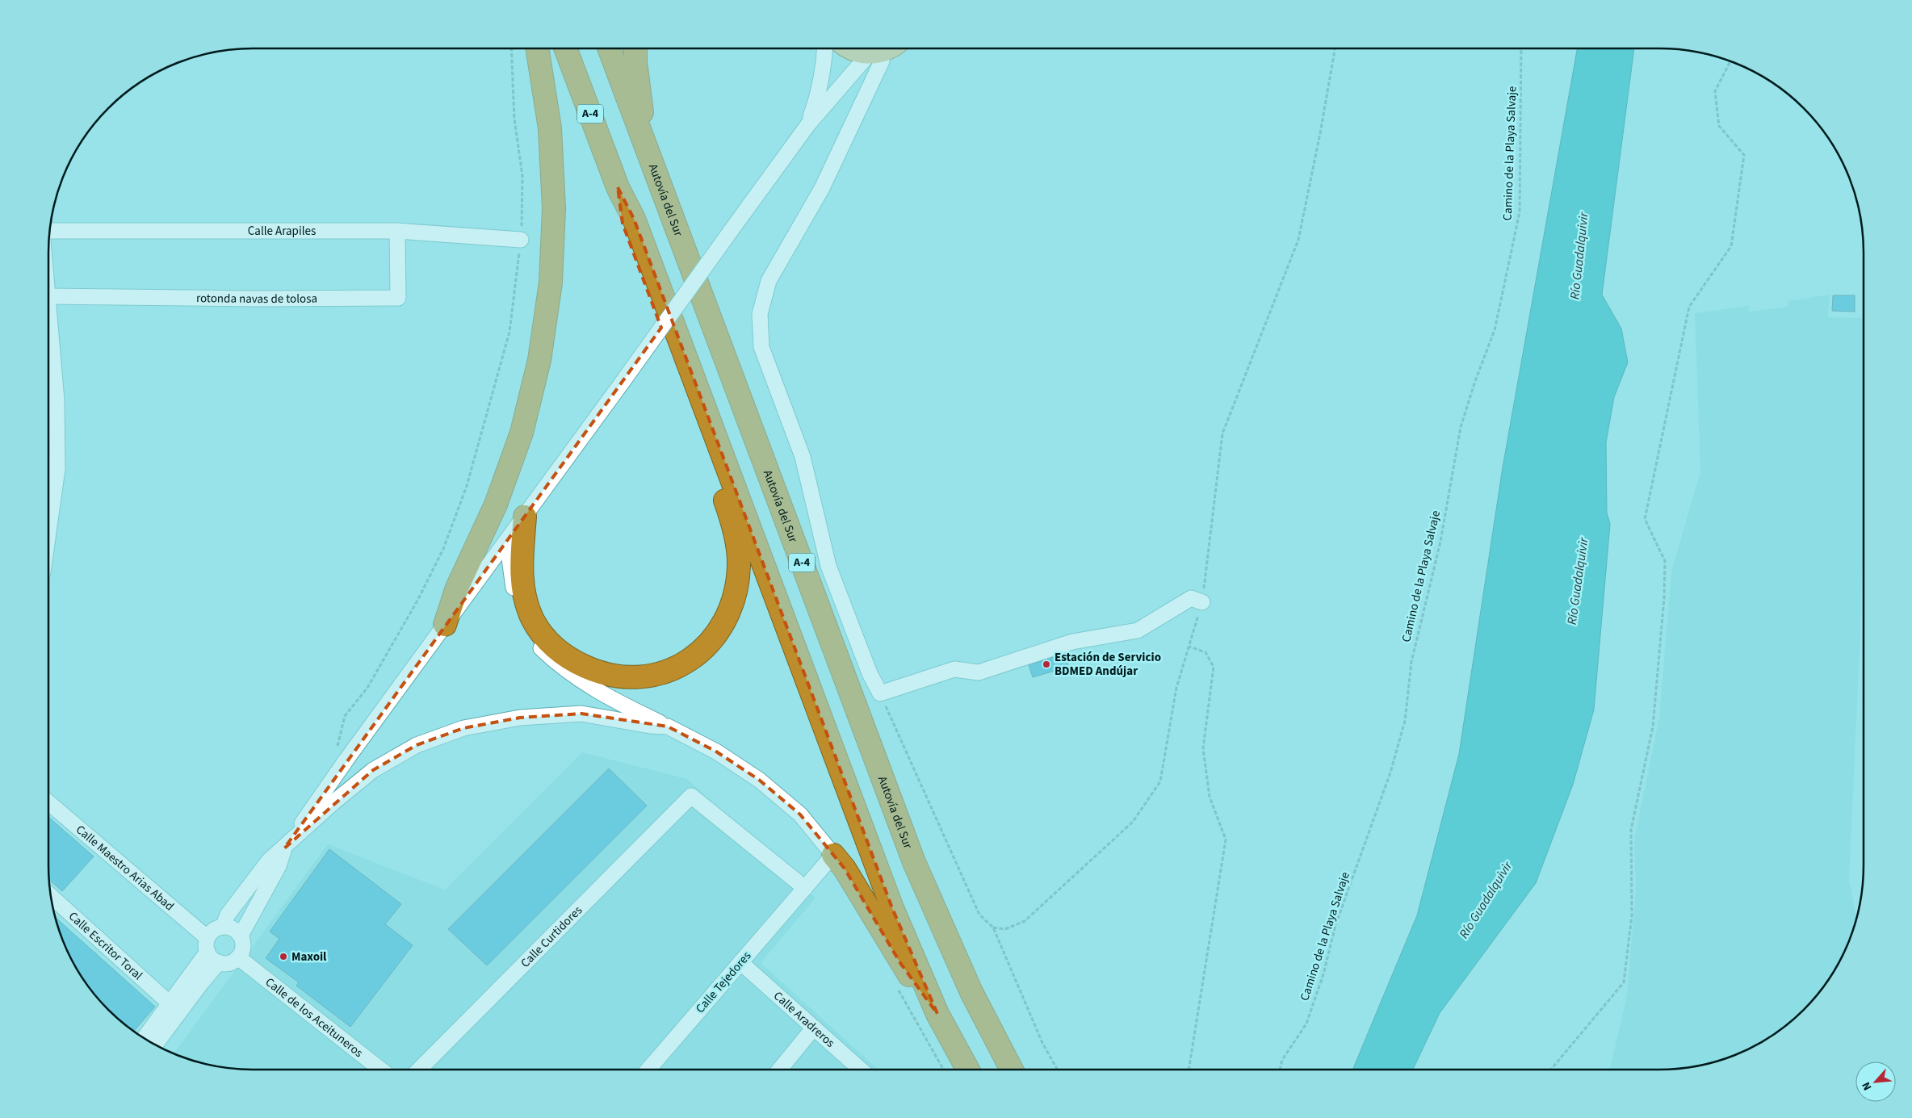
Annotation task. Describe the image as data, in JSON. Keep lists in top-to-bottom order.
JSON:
{
  "streets": {
    "highway": ["A-4", "Autovía del Sur"],
    "street": [
      "Calle Arapiles",
      "rotonda navas de tolosa",
      "Calle Maestro Arias Abad",
      "Calle Curtidores",
      "Calle Escritor Toral",
      "Calle Tejedores",
      "Calle de los Aceituneros",
      "Calle Aradreros"
    ],
    "path": ["Camino de la Playa Salvaje"]
  },
  "crossings": [
    ["Calle Arapiles", "rotonda navas de tolosa"],
    ["Calle Maestro Arias Abad", "Calle de los Aceituneros"],
    ["Calle Curtidores", "Calle Tejedores"],
    ["Calle Tejedores", "Calle Aradreros"]
  ],
  "water": ["Río Guadalquivir"],
  "places": ["Estación de Servicio BDMED Andújar", "Maxoil"],
  "north": "bottom left"
}
